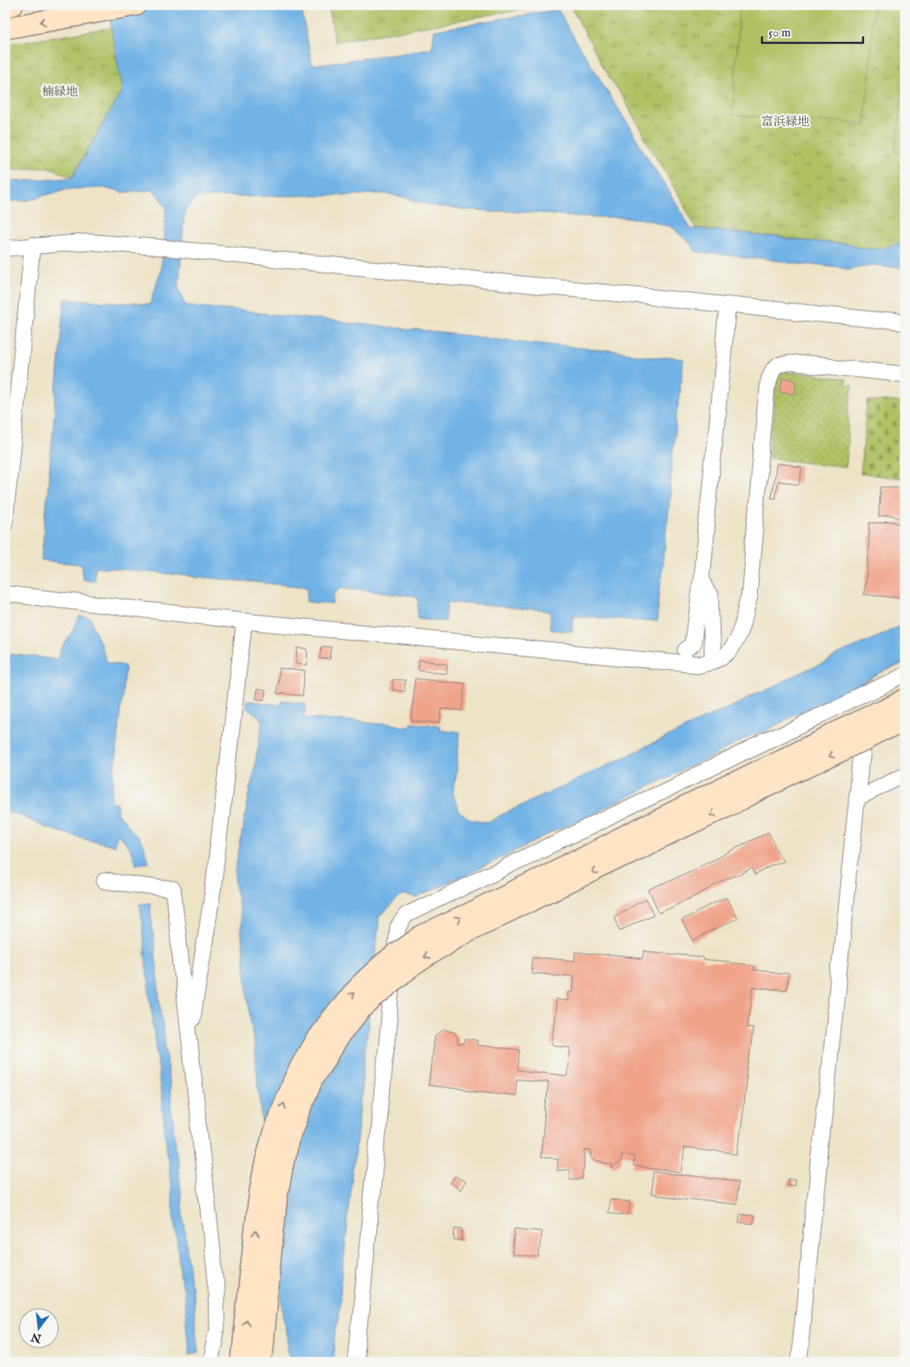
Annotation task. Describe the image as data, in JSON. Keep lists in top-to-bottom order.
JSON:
{
  "parks": ["楠緑地", "富浜緑地"],
  "scale_bar": "50 m",
  "north": "bottom"
}
